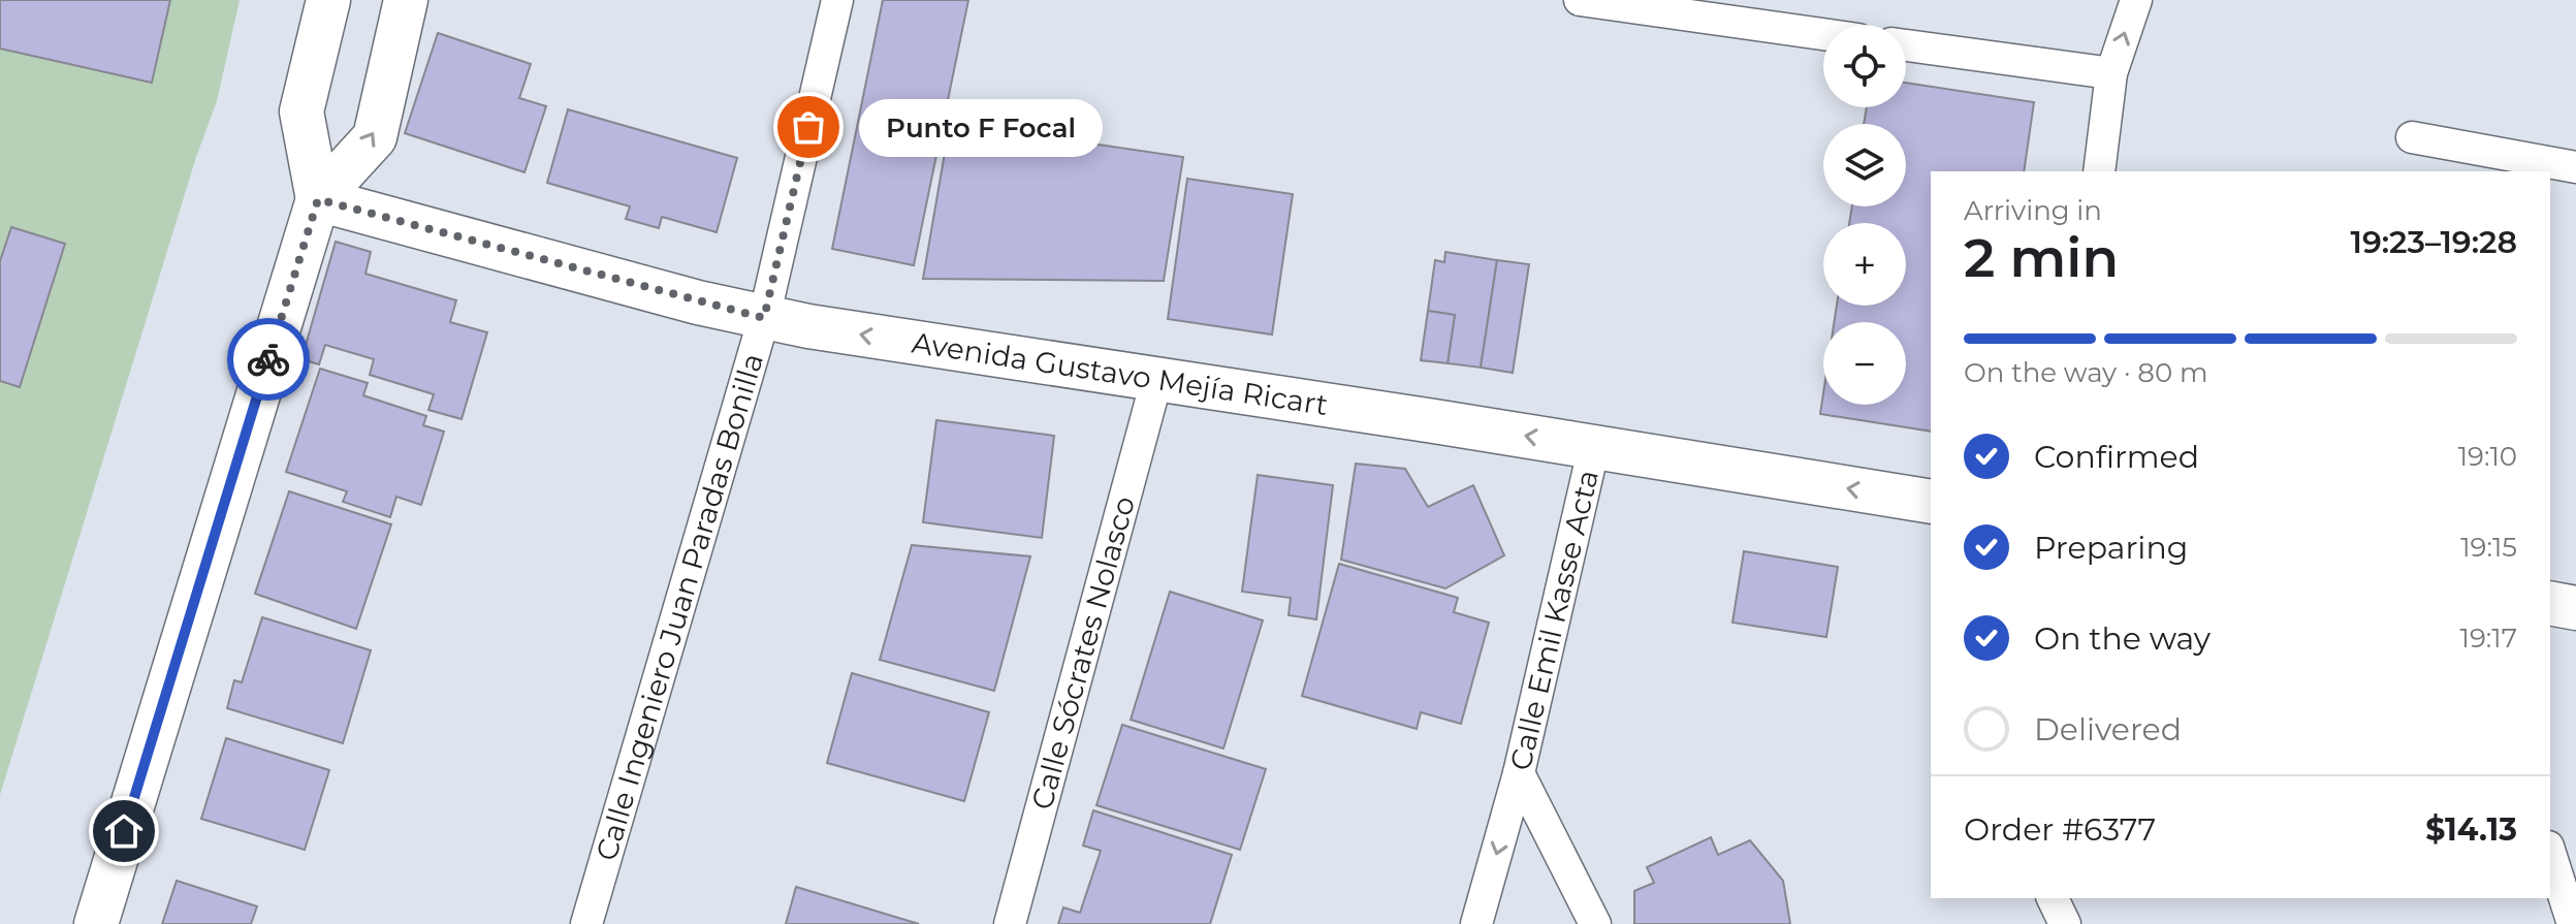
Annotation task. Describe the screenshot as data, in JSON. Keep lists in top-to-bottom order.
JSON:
{
  "streets": {
    "street": [
      "Avenida Gustavo Mejía Ricart",
      "Calle Ingeniero Juan Paradas Bonilla",
      "Calle Emil Kasse Acta",
      "Calle Sócrates Nolasco"
    ]
  },
  "crossings": [
    ["Avenida Gustavo Mejía Ricart", "Calle Ingeniero Juan Paradas Bonilla"],
    ["Avenida Gustavo Mejía Ricart", "Calle Emil Kasse Acta"],
    ["Avenida Gustavo Mejía Ricart", "Calle Sócrates Nolasco"]
  ],
  "one_way": ["Avenida Gustavo Mejía Ricart"],
  "places": ["Punto F Focal"],
  "page": {
    "map_buttons": ["+", "−"],
    "bubble": "Punto F Focal",
    "heading": ["2 min", "Arriving in", "19:23–19:28"],
    "panel": ["Order #6377", "$14.13"],
    "bar": "On the way · 80 m",
    "list": [
      ["Confirmed", "19:10"],
      ["Preparing", "19:15"],
      ["On the way", "19:17"],
      "Delivered"
    ]
  }
}
